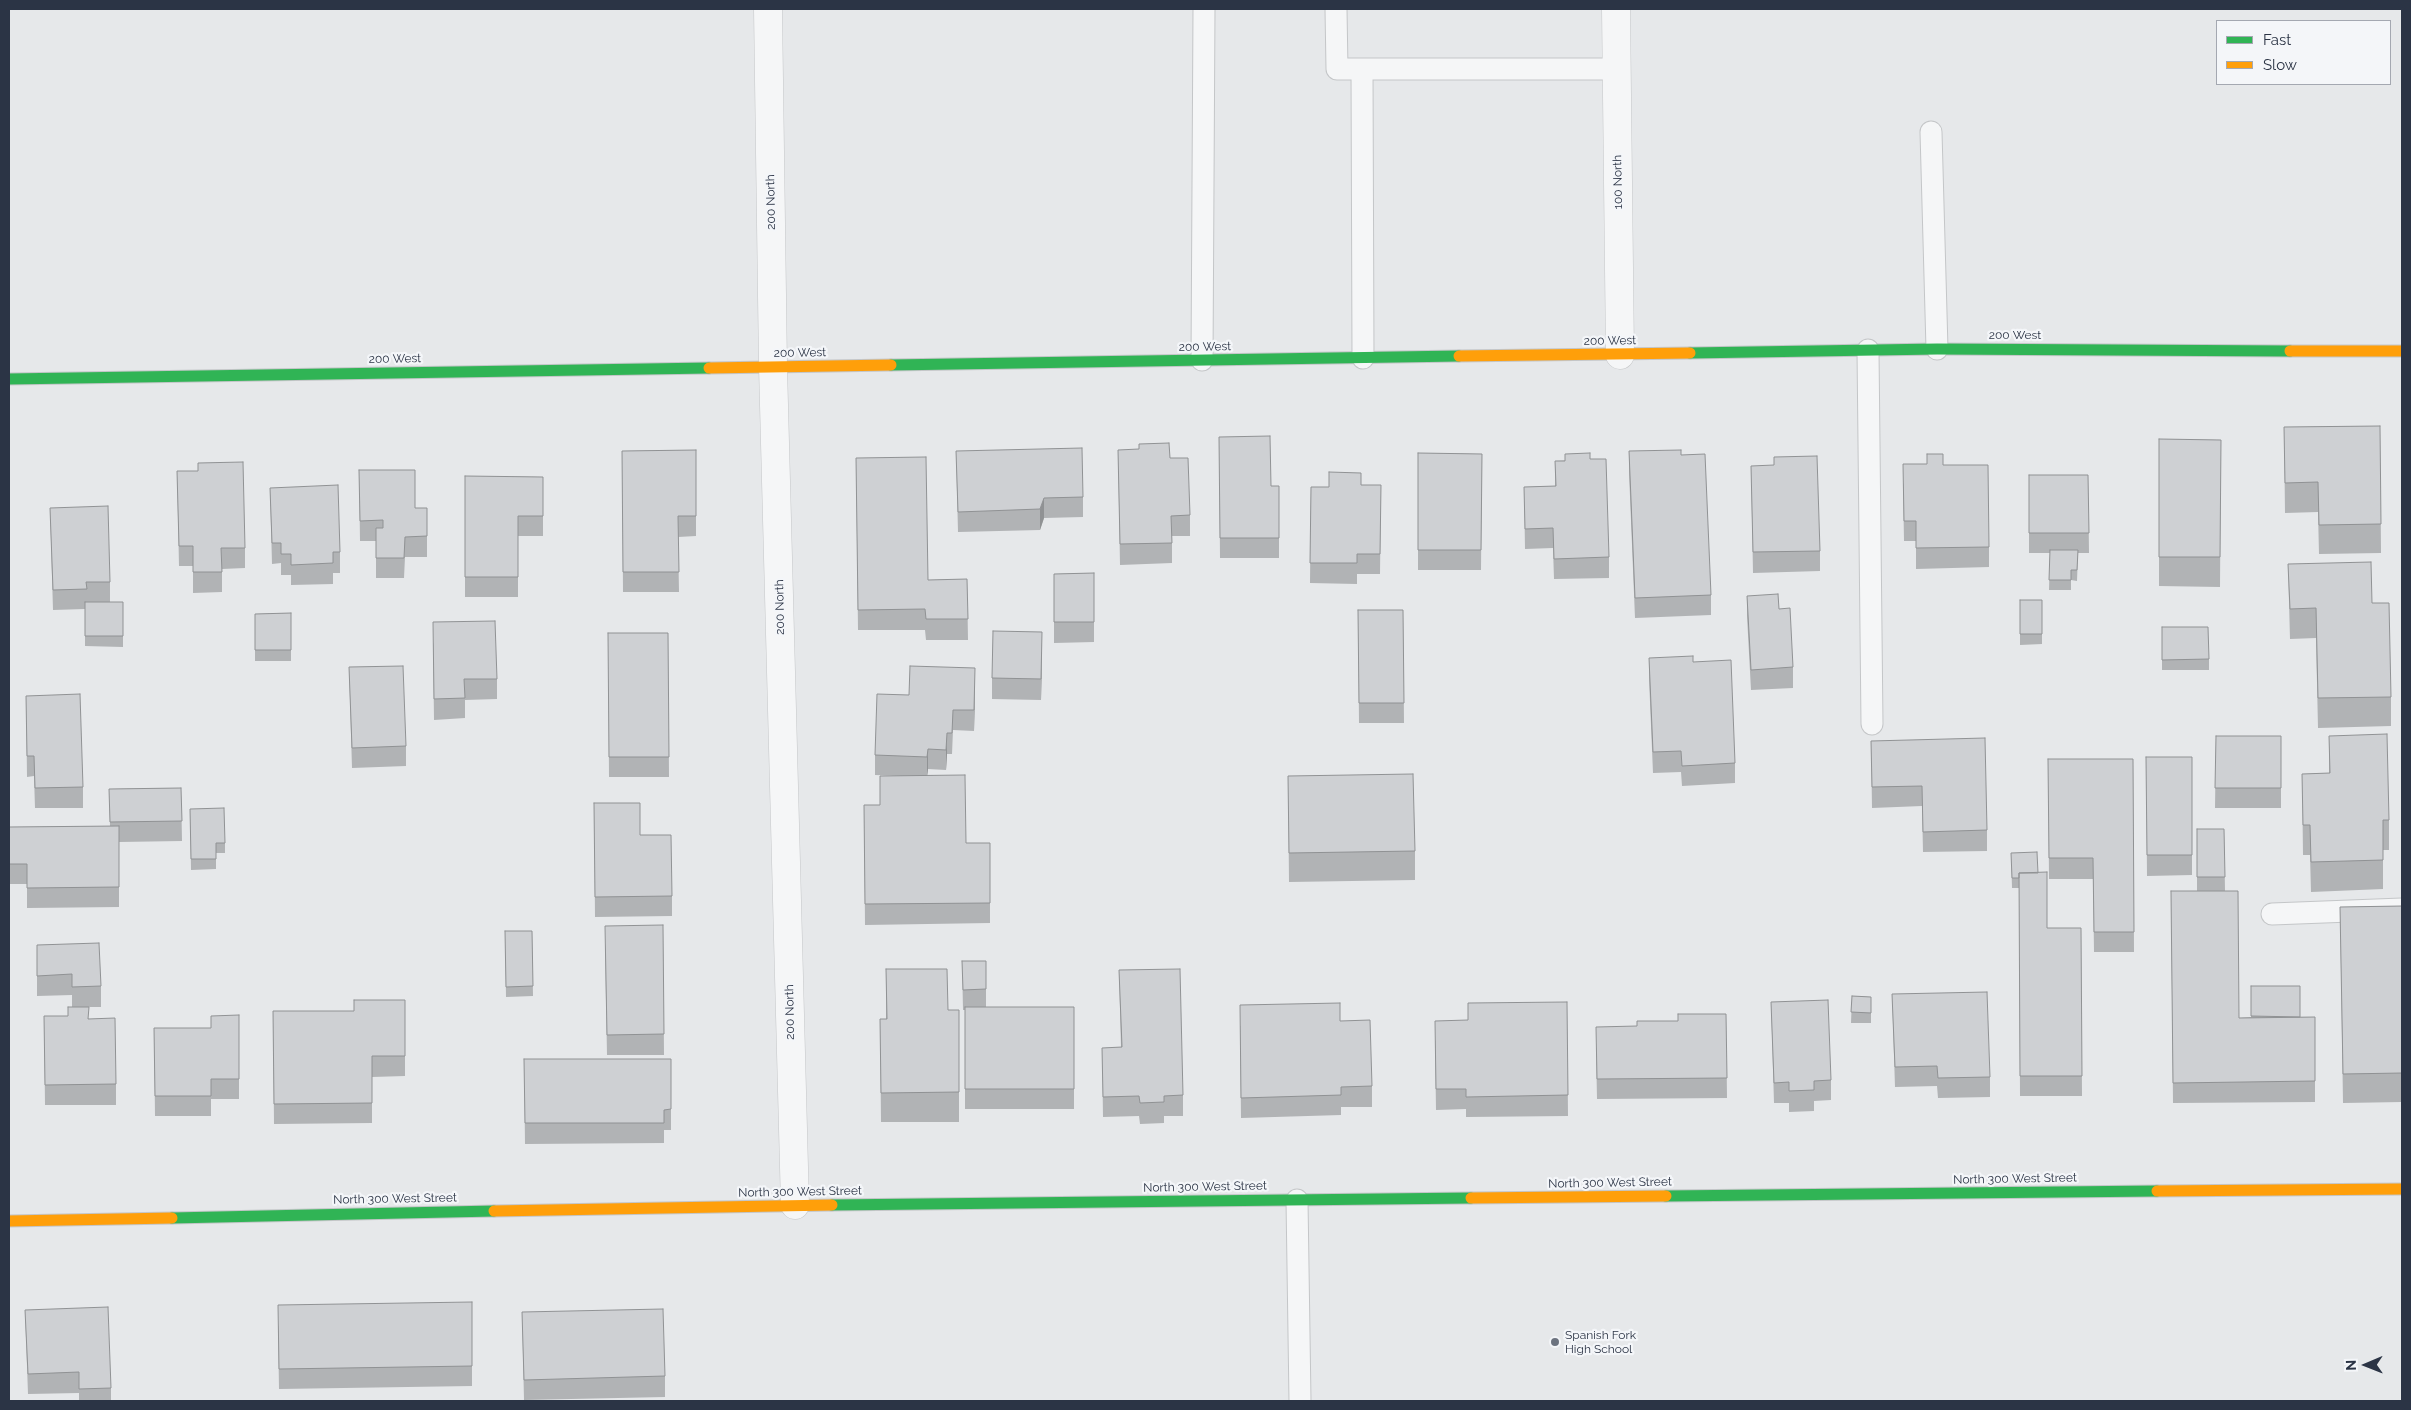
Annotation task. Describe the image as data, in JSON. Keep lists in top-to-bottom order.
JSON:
{
  "streets": {
    "street": [
      "100 North",
      "200 North",
      "200 West",
      "North 300 West Street"
    ]
  },
  "crossings": [
    ["100 North", "200 West"],
    ["200 North", "200 West"],
    ["200 North", "North 300 West Street"]
  ],
  "places": ["Spanish Fork High School"],
  "legend": ["Fast", "Slow"],
  "north": "left"
}
